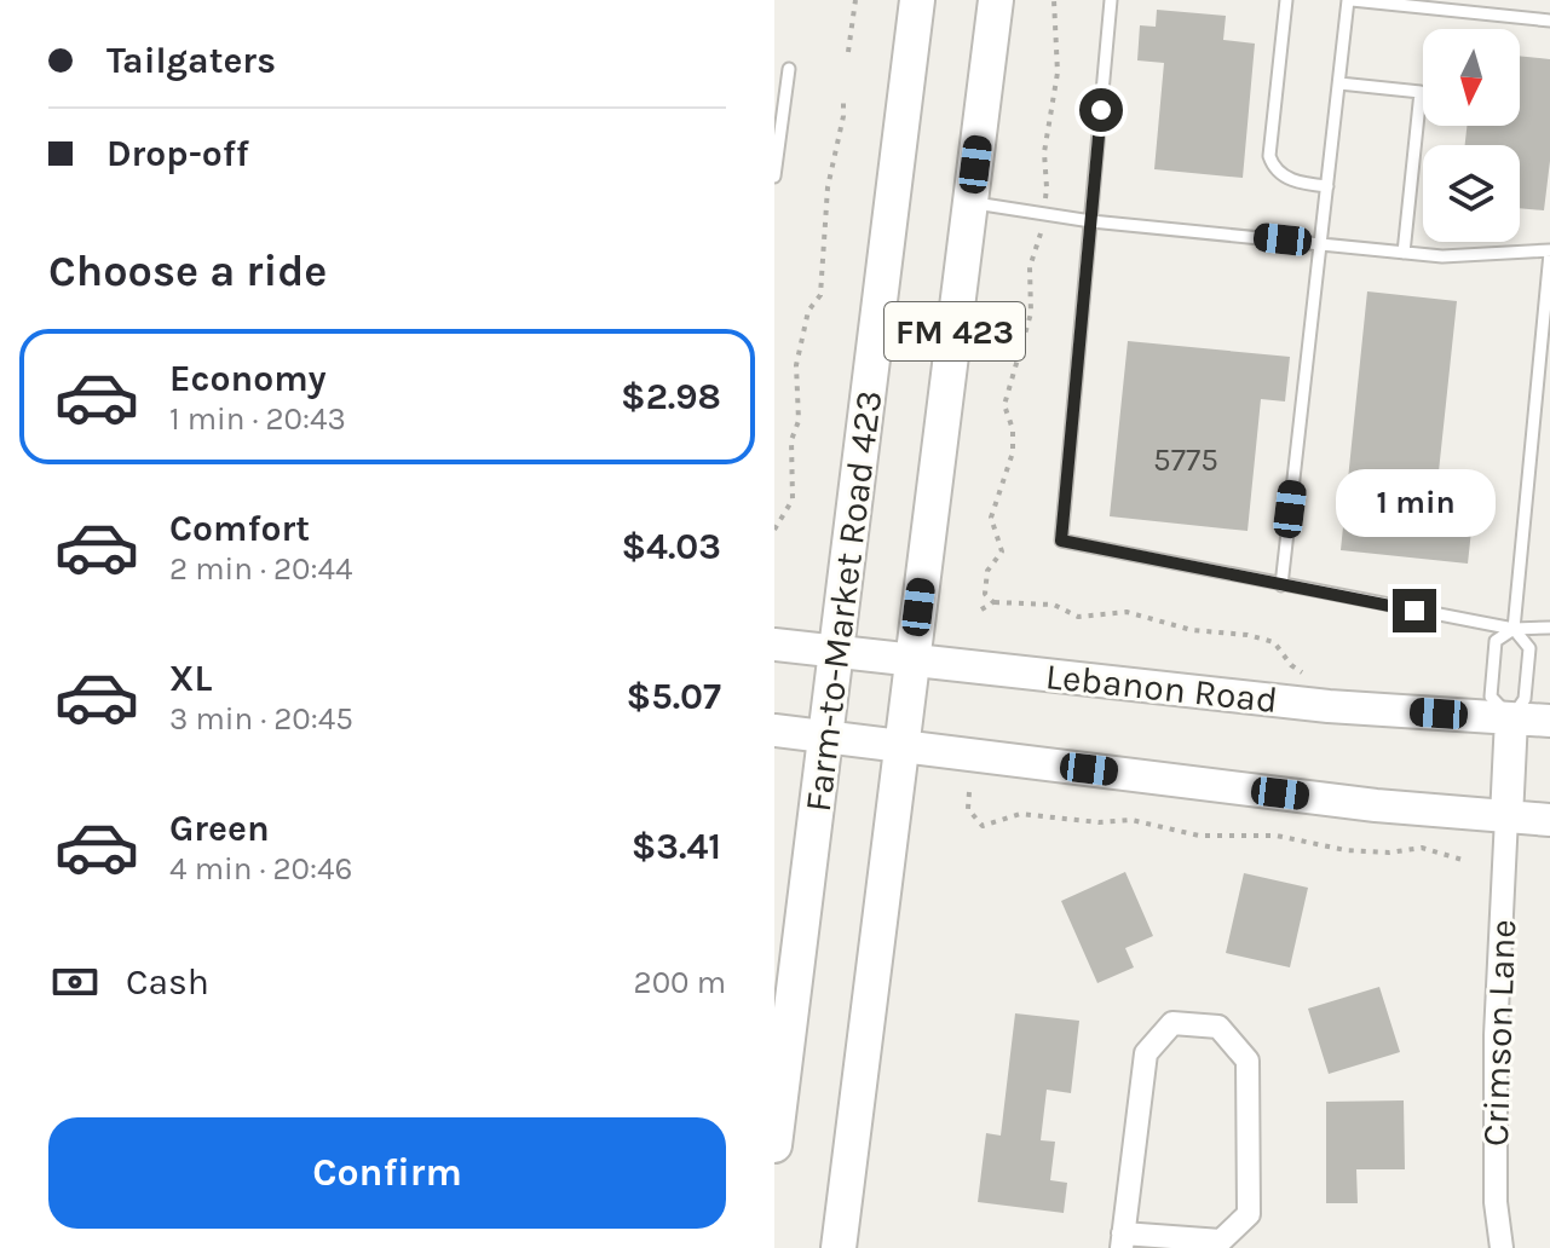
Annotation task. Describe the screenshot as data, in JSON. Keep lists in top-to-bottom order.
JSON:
{
  "streets": {
    "main road": ["FM 423", "Farm-to-Market Road 423", "Lebanon Road"],
    "street": ["Crimson Lane"]
  },
  "crossings": [
    ["FM 423", "Farm-to-Market Road 423"],
    ["FM 423", "Lebanon Road"],
    ["Farm-to-Market Road 423", "Lebanon Road"]
  ],
  "house_numbers": ["5775"],
  "north": "bottom",
  "page": {
    "banner": ["Tailgaters", "Drop-off"],
    "heading": "Choose a ride",
    "list": [
      {
        "name": "Economy",
        "note": "1 min · 20:43",
        "value": "$2.98"
      },
      {
        "name": "Comfort",
        "note": "2 min · 20:44",
        "value": "$4.03"
      },
      {
        "name": "XL",
        "note": "3 min · 20:45",
        "value": "$5.07"
      },
      {
        "name": "Green",
        "note": "4 min · 20:46",
        "value": "$3.41"
      }
    ],
    "bubble": "1 min",
    "pay": ["Cash", "200 m"],
    "buttons": "Confirm"
  }
}
